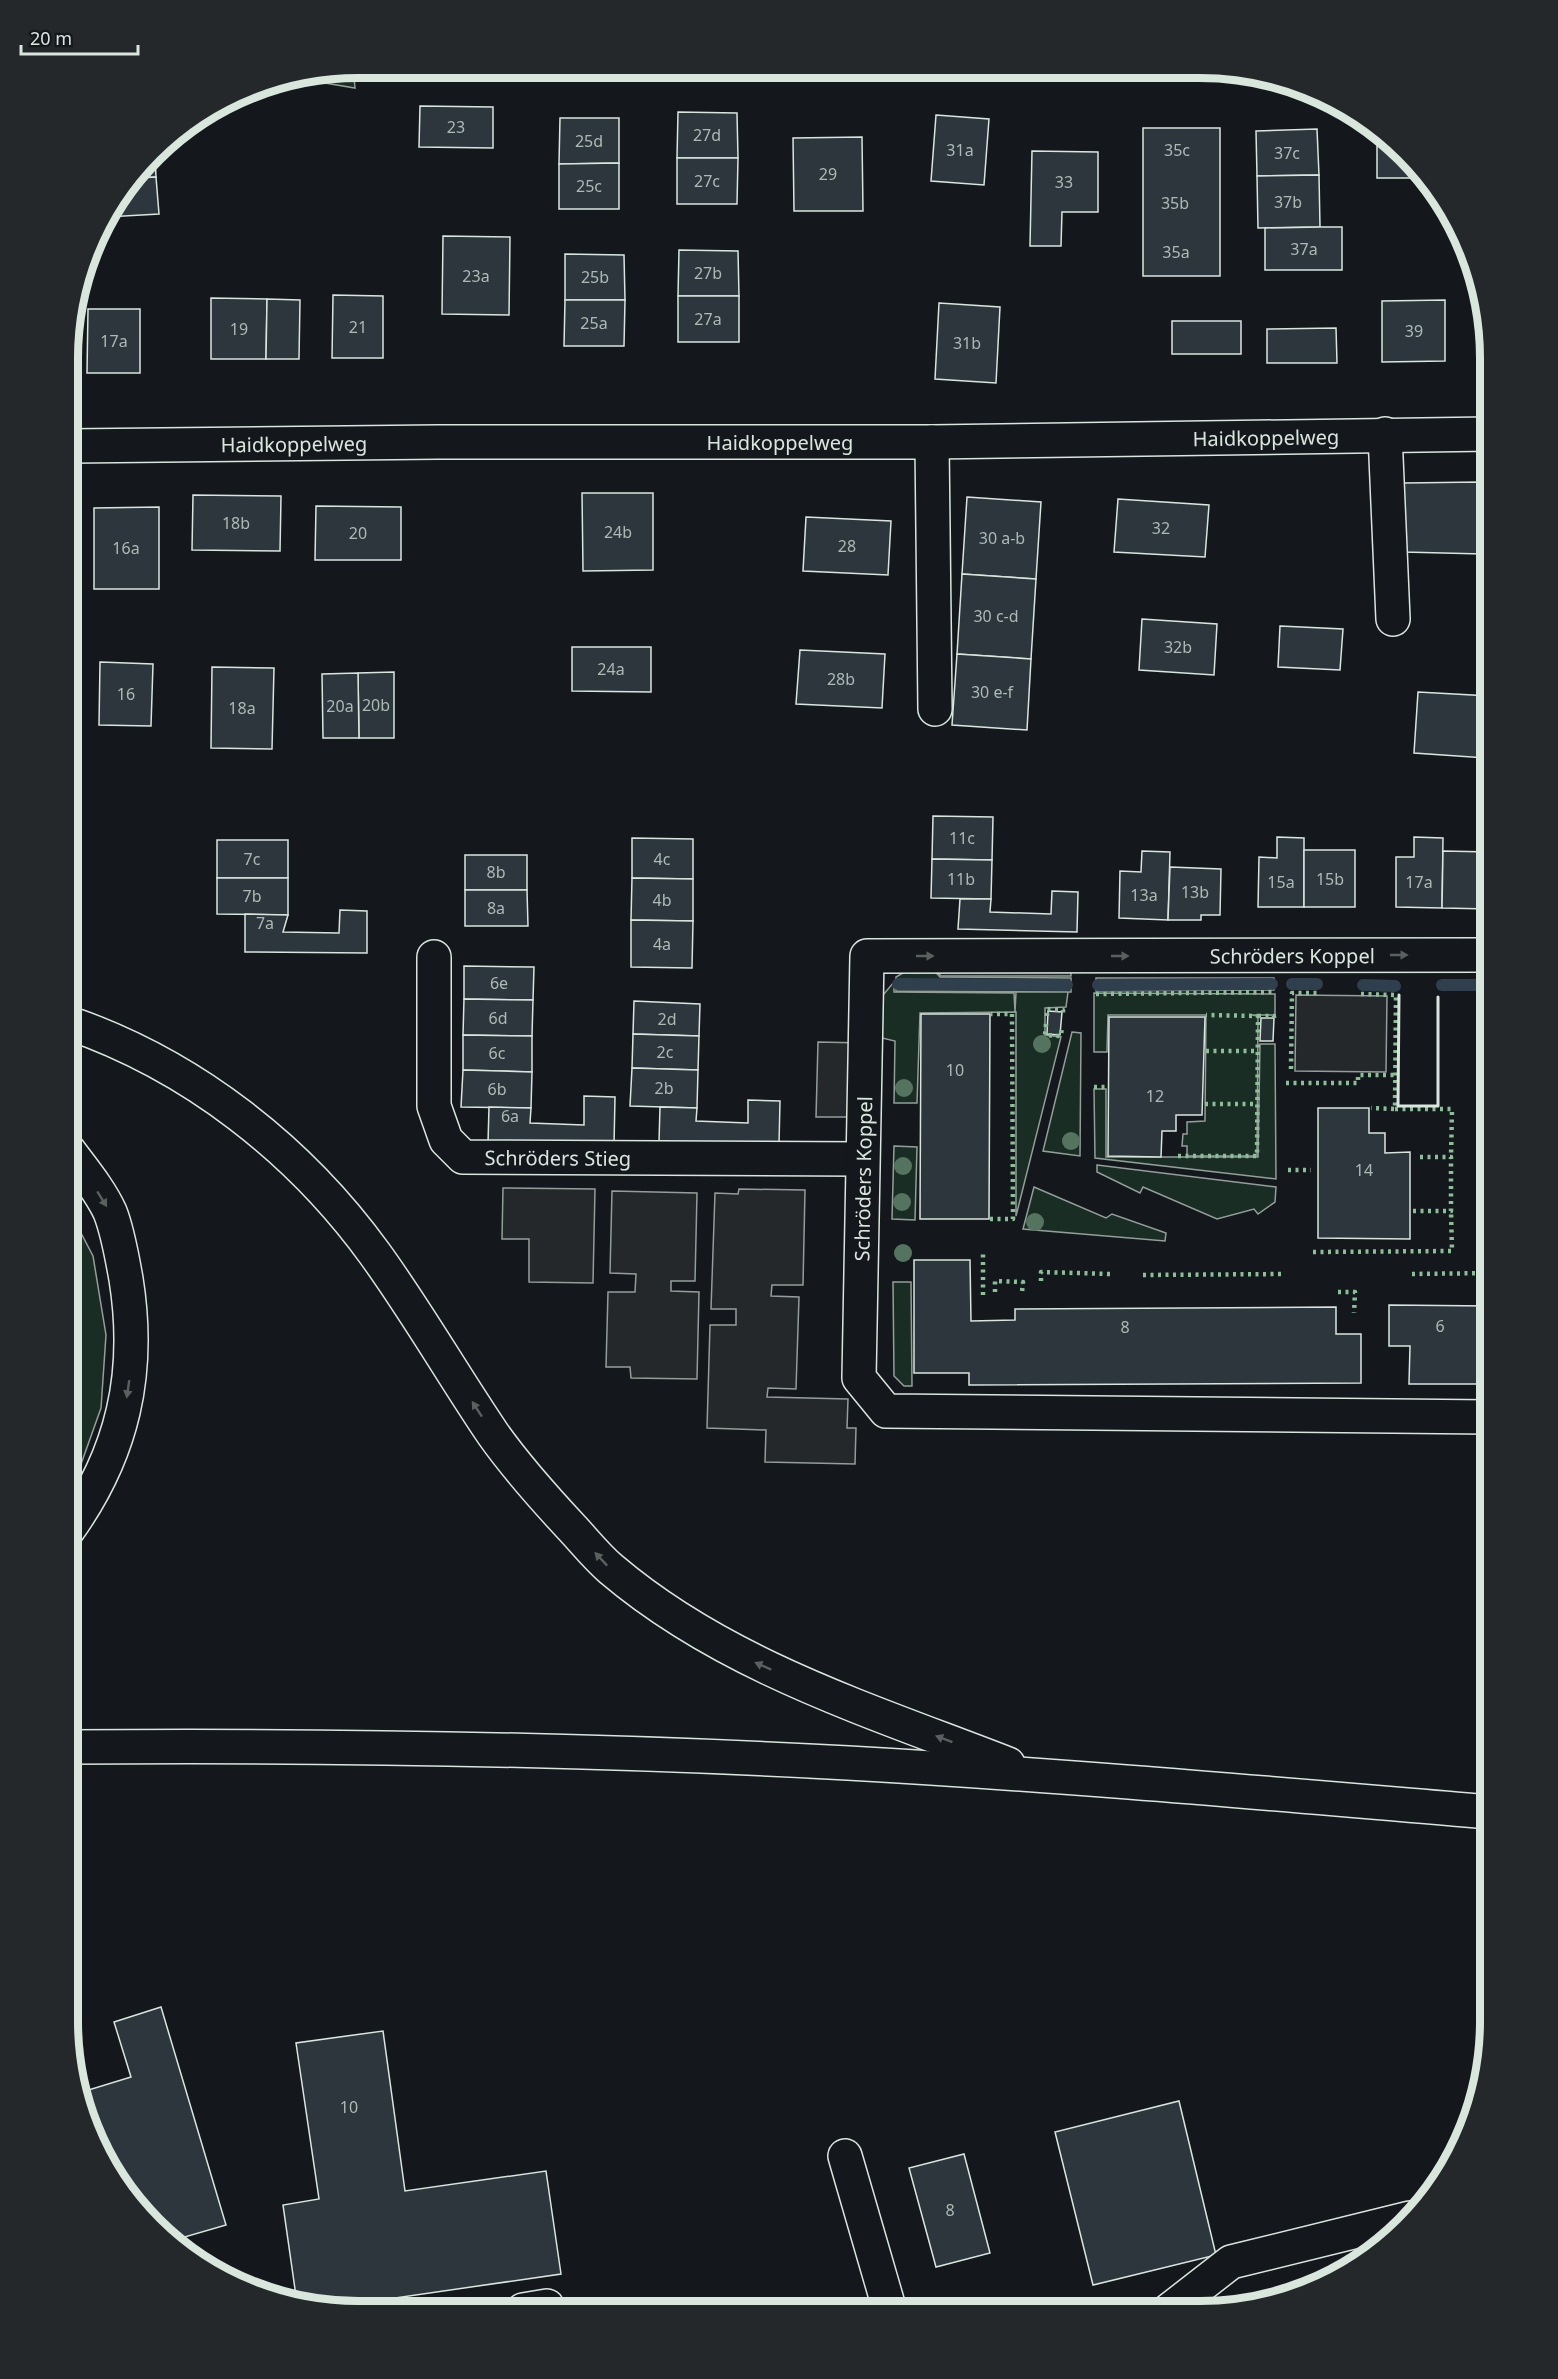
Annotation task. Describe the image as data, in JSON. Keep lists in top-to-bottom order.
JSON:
{
  "streets": {
    "main road": ["Haidkoppelweg", "Schröders Koppel", "Schröders Stieg"]
  },
  "crossings": [
    ["Schröders Koppel", "Schröders Stieg"]
  ],
  "house_numbers": [
    "23",
    "27d",
    "25d",
    "31a",
    "35c",
    "37c",
    "29",
    "27c",
    "33",
    "25c",
    "37b",
    "35b",
    "37a",
    "35a",
    "27b",
    "23a",
    "25b",
    "27a",
    "25a",
    "21",
    "19",
    "39",
    "17a",
    "31b",
    "18b",
    "32",
    "24b",
    "20",
    "30 a-b",
    "28",
    "16a",
    "30 c-d",
    "32b",
    "24a",
    "28b",
    "30 e-f",
    "16",
    "20b",
    "20a",
    "18a",
    "11c",
    "7c",
    "4c",
    "8b",
    "11b",
    "15b",
    "15a",
    "17a",
    "13b",
    "13a",
    "7b",
    "4b",
    "8a",
    "7a",
    "4a",
    "6e",
    "6d",
    "2d",
    "2c",
    "6c",
    "10",
    "2b",
    "6b",
    "12",
    "6a",
    "14",
    "6",
    "8",
    "10",
    "8"
  ],
  "scale_bar": "20 m"
}
